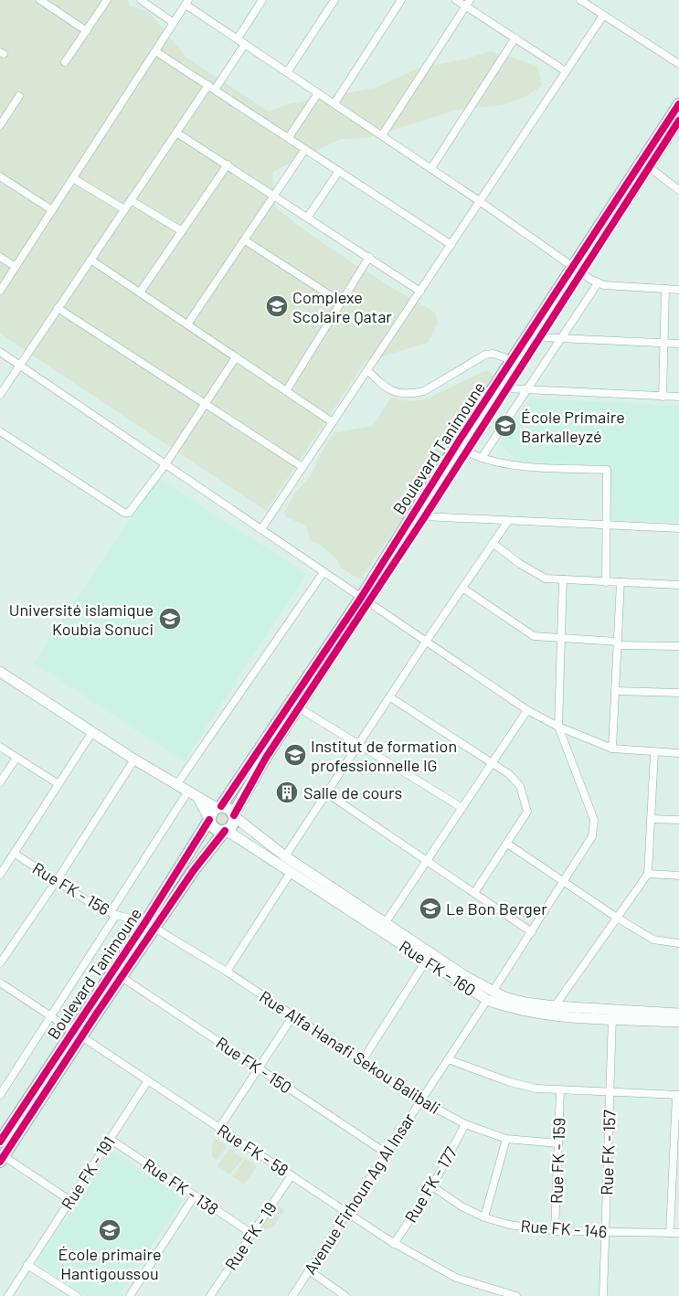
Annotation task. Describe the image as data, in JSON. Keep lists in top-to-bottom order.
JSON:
{
  "streets": {
    "main road": ["Boulevard Tanimoune", "Rue FK - 160"],
    "street": [
      "Rue FK - 156",
      "Rue Alfa Hanafi Sekou Balibali",
      "Rue FK - 150",
      "Rue FK - 58",
      "Rue FK - 157",
      "Rue FK - 159",
      "Rue FK - 191",
      "Rue FK - 177",
      "Rue FK - 138",
      "Avenue Firhoun Ag Al Insar",
      "Rue FK - 146",
      "Rue FK - 19"
    ]
  },
  "crossings": [
    ["Boulevard Tanimoune", "Rue FK - 156"],
    ["Boulevard Tanimoune", "Rue FK - 160"],
    ["Boulevard Tanimoune", "Rue Alfa Hanafi Sekou Balibali"],
    ["Boulevard Tanimoune", "Rue FK - 150"],
    ["Boulevard Tanimoune", "Rue FK - 58"],
    ["Rue FK - 156", "Rue Alfa Hanafi Sekou Balibali"],
    ["Rue FK - 160", "Rue FK - 157"],
    ["Rue FK - 160", "Avenue Firhoun Ag Al Insar"],
    ["Rue Alfa Hanafi Sekou Balibali", "Rue FK - 159"],
    ["Rue Alfa Hanafi Sekou Balibali", "Rue FK - 177"],
    ["Rue Alfa Hanafi Sekou Balibali", "Avenue Firhoun Ag Al Insar"],
    ["Rue FK - 150", "Avenue Firhoun Ag Al Insar"],
    ["Rue FK - 58", "Rue FK - 191"],
    ["Rue FK - 58", "Rue FK - 177"],
    ["Rue FK - 58", "Avenue Firhoun Ag Al Insar"],
    ["Rue FK - 58", "Rue FK - 19"],
    ["Rue FK - 157", "Rue FK - 146"],
    ["Rue FK - 159", "Rue FK - 146"],
    ["Rue FK - 191", "Rue FK - 138"],
    ["Rue FK - 177", "Rue FK - 146"],
    ["Rue FK - 138", "Rue FK - 19"]
  ],
  "places": {
    "school or university": [
      "Complexe Scolaire Qatar",
      "École Primaire Barkalleyzé",
      "Université islamique Koubia Sonuci",
      "Institut de formation professionnelle IG",
      "Le Bon Berger",
      "École primaire Hantigoussou"
    ],
    "building": ["Salle de cours"]
  }
}
